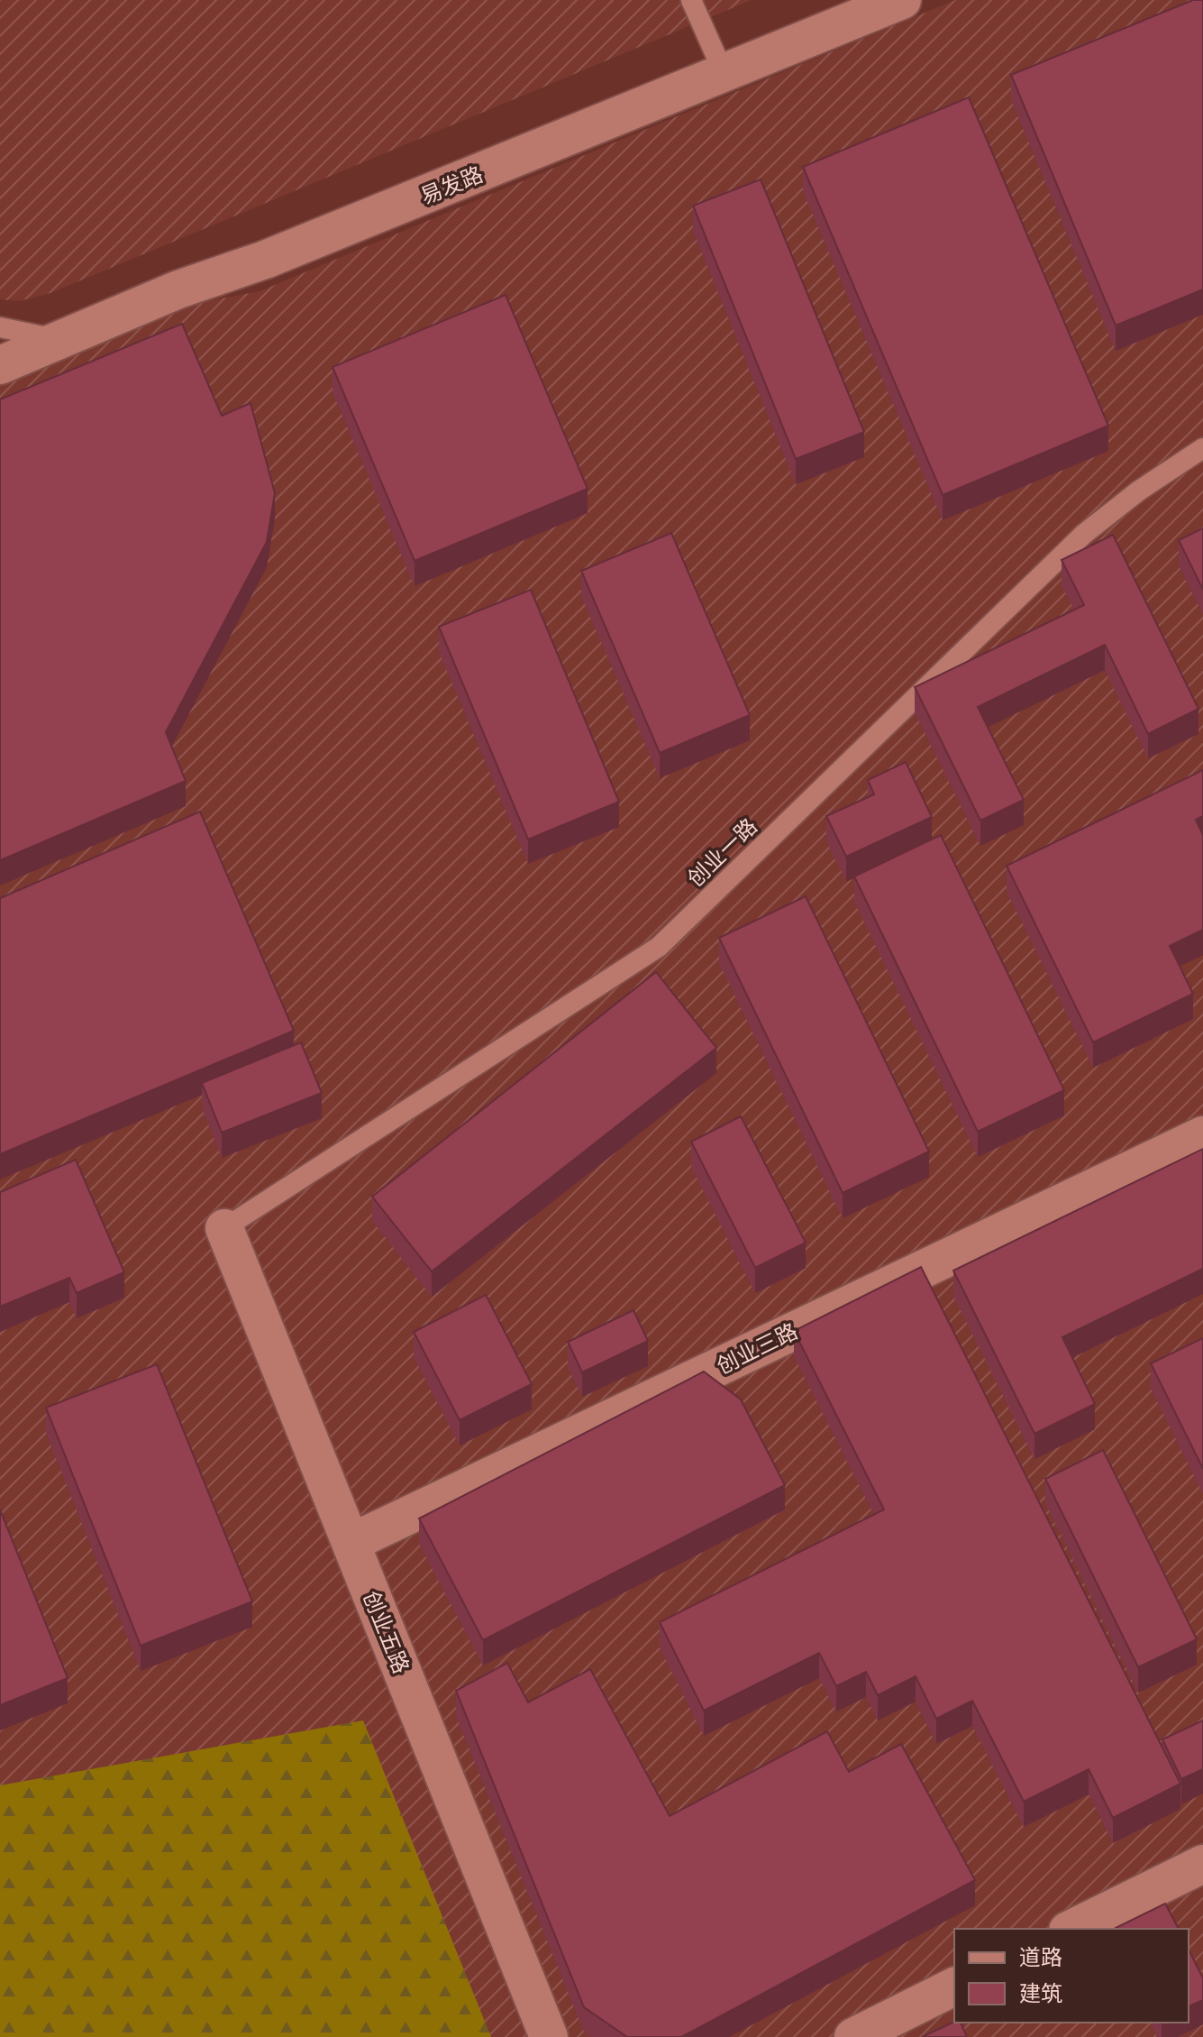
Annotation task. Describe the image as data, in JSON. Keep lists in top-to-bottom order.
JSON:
{
  "streets": {
    "street": ["易发路", "创业三路", "创业五路"],
    "lane": ["创业一路"]
  },
  "crossings": [
    ["创业一路", "创业五路"],
    ["创业三路", "创业五路"]
  ],
  "legend": ["道路", "建筑"]
}
